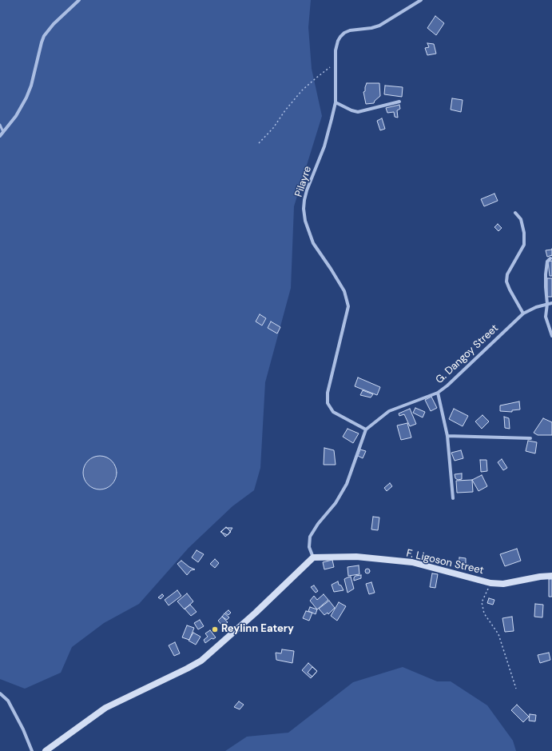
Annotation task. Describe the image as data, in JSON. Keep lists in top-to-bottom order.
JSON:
{
  "streets": {
    "street": ["Pilayre", "G. Dangoy Street", "F. Ligoson Street"]
  },
  "crossings": [
    ["Pilayre", "G. Dangoy Street"]
  ],
  "places": ["Reylinn Eatery"]
}
